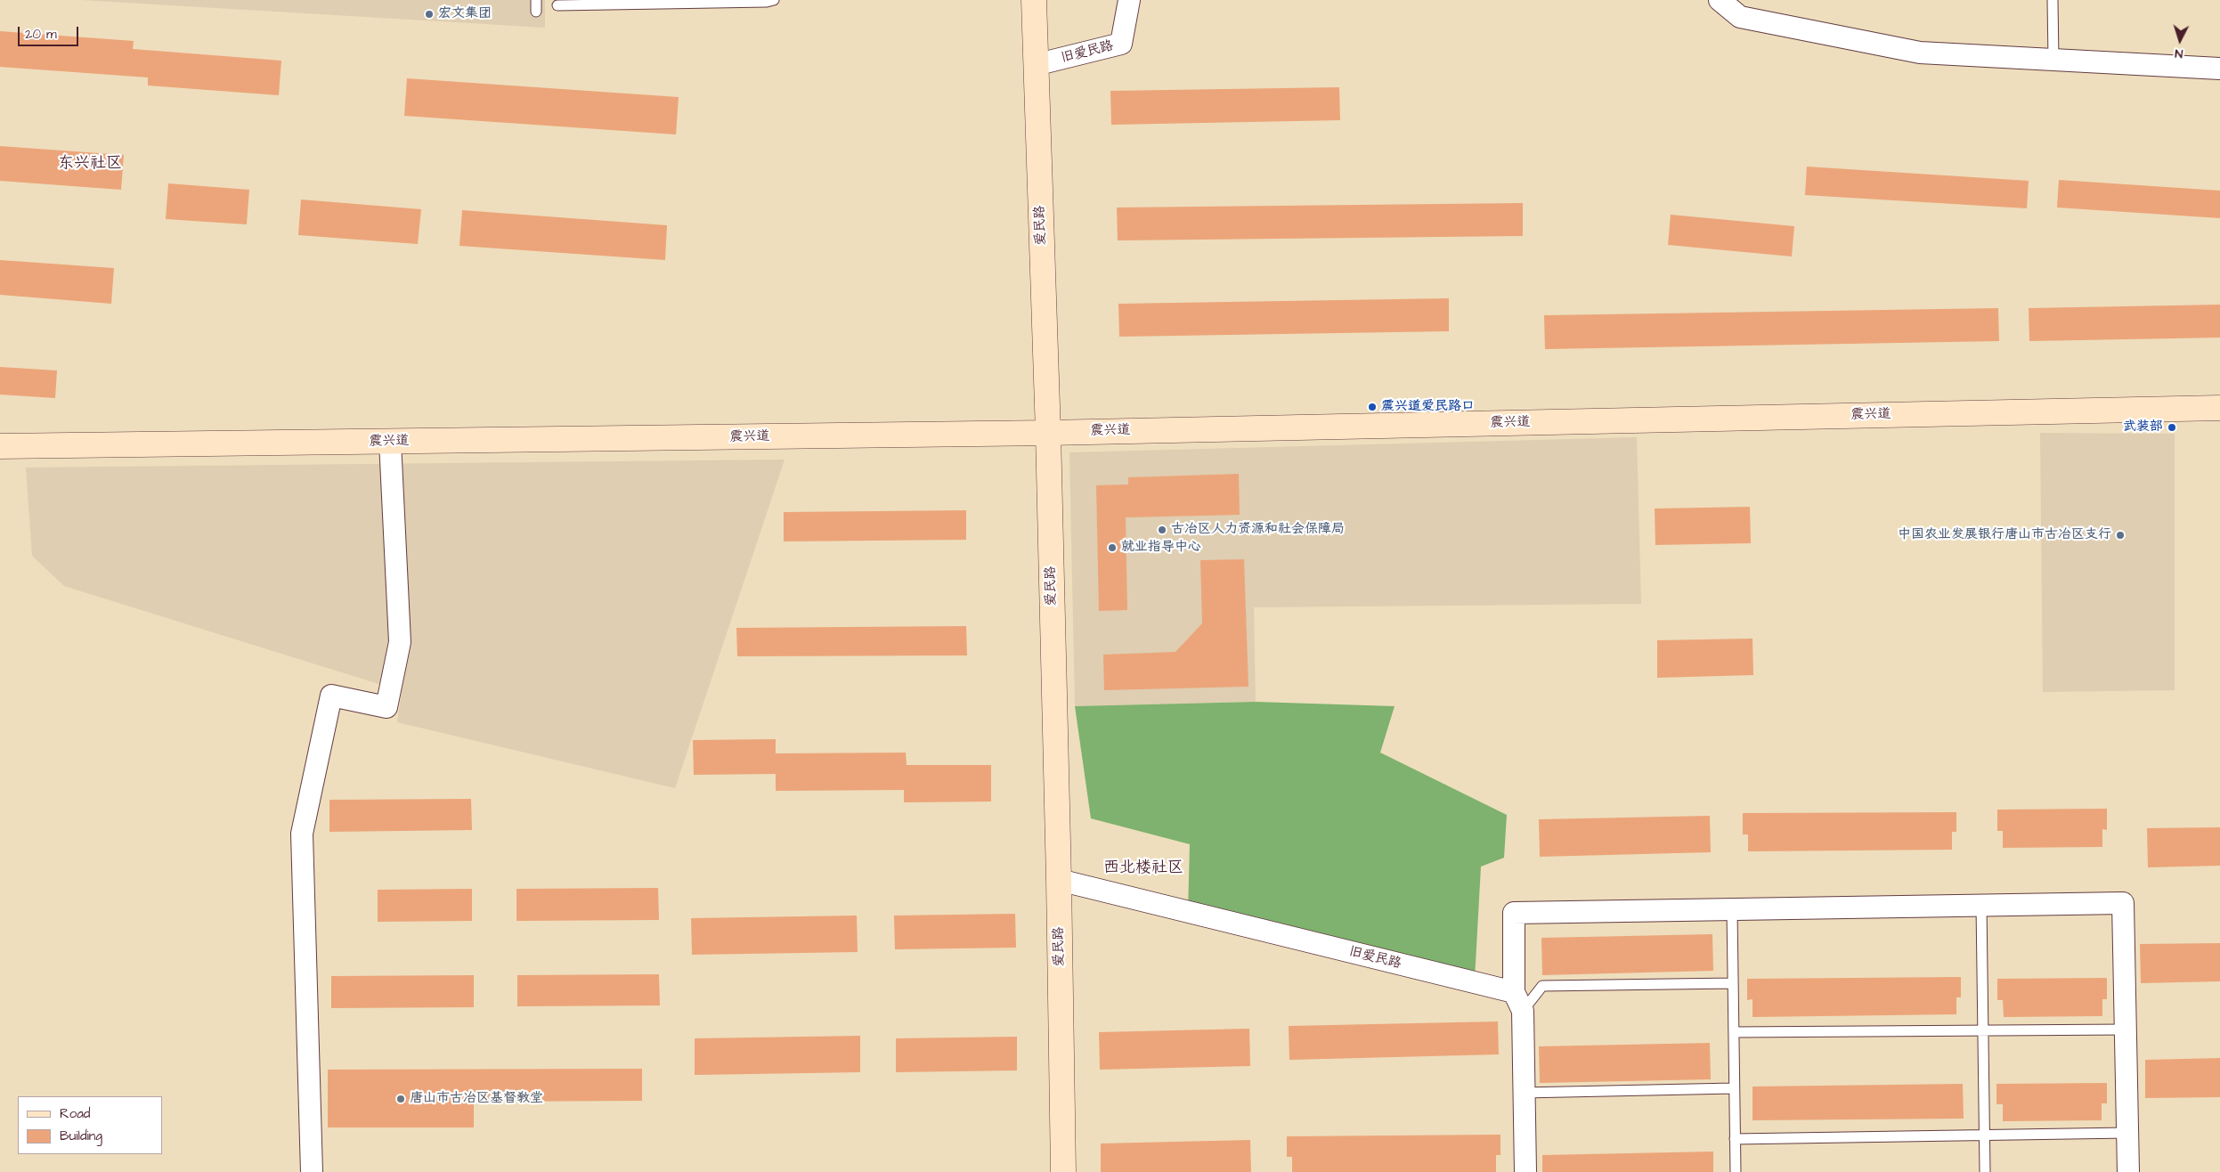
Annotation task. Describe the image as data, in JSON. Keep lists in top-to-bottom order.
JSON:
{
  "streets": {
    "street": ["旧爱民路", "爱民路", "震兴道"]
  },
  "crossings": [
    ["旧爱民路", "爱民路"],
    ["爱民路", "震兴道"]
  ],
  "districts": ["东兴社区", "西北楼社区"],
  "places": [
    "宏文集团",
    "震兴道爱民路口",
    "武装部",
    "古冶区人力资源和社会保障局",
    "中国农业发展银行唐山市古冶区支行",
    "就业指导中心",
    "唐山市古冶区基督教堂"
  ],
  "legend": ["Road", "Building"],
  "scale_bar": "20 m",
  "north": "bottom"
}
